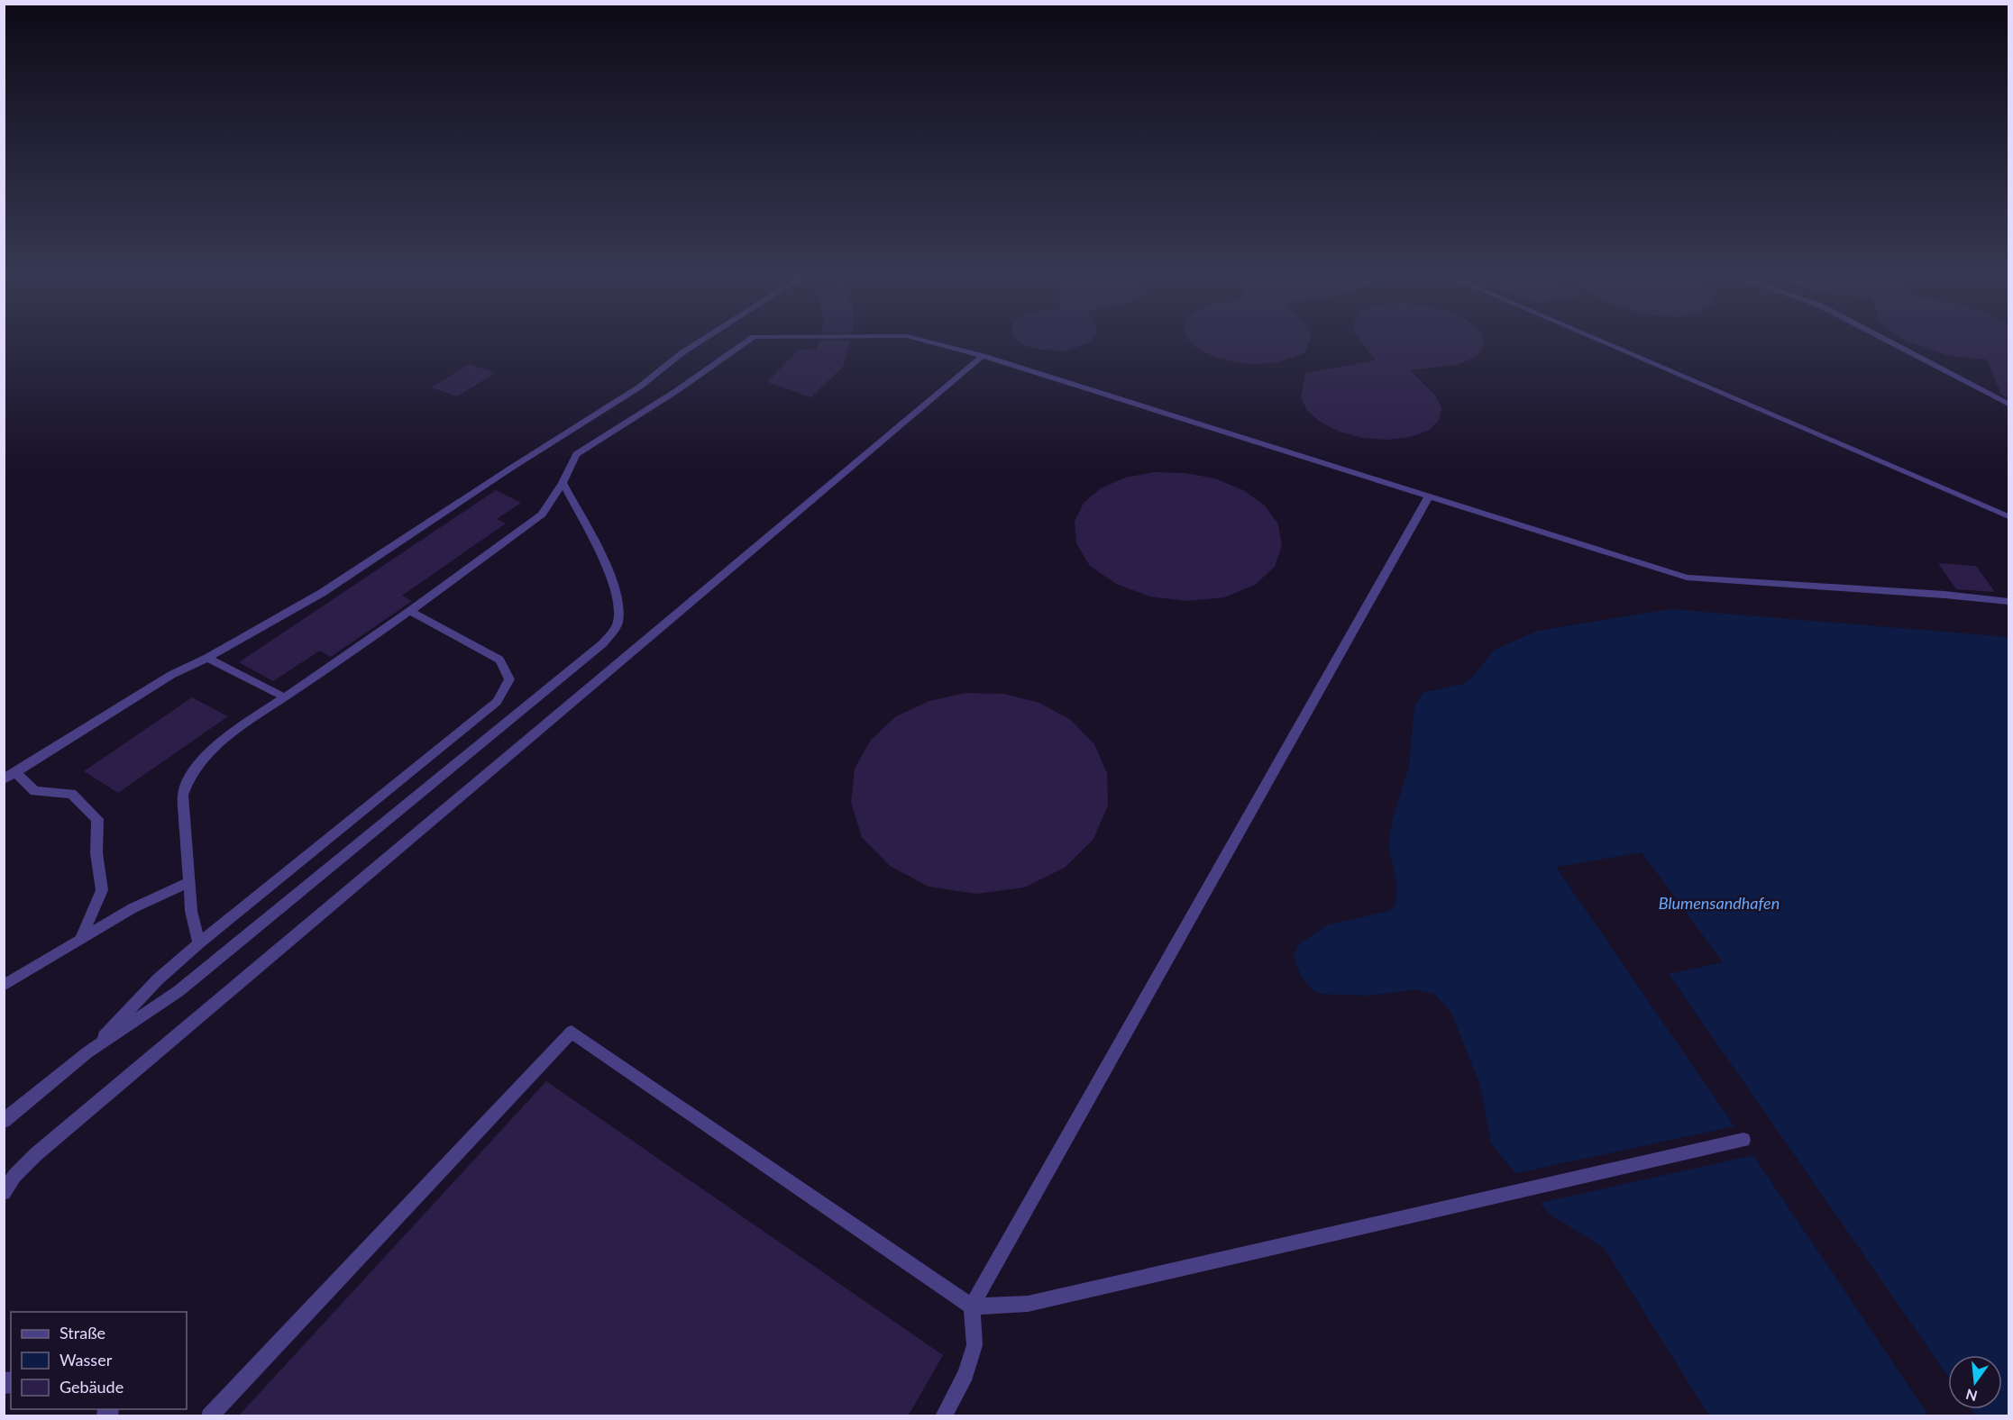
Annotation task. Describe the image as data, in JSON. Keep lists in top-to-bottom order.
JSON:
{
  "water": ["Blumensandhafen"],
  "legend": ["Straße", "Wasser", "Gebäude"],
  "north": "bottom"
}
